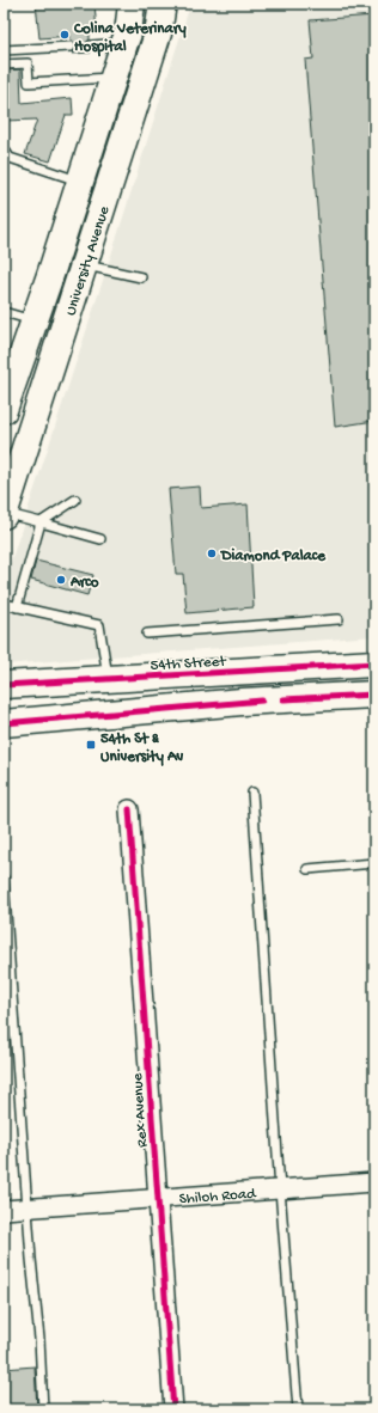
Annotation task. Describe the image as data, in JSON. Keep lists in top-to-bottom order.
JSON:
{
  "streets": {
    "main road": ["University Avenue", "54th Street"],
    "street": ["Rex Avenue", "Shiloh Road"]
  },
  "crossings": [
    ["Rex Avenue", "Shiloh Road"]
  ],
  "places": {
    "other": ["Colina Veterinary Hospital", "Diamond Palace", "Arco"],
    "transit": ["54th St & University Av"]
  }
}
